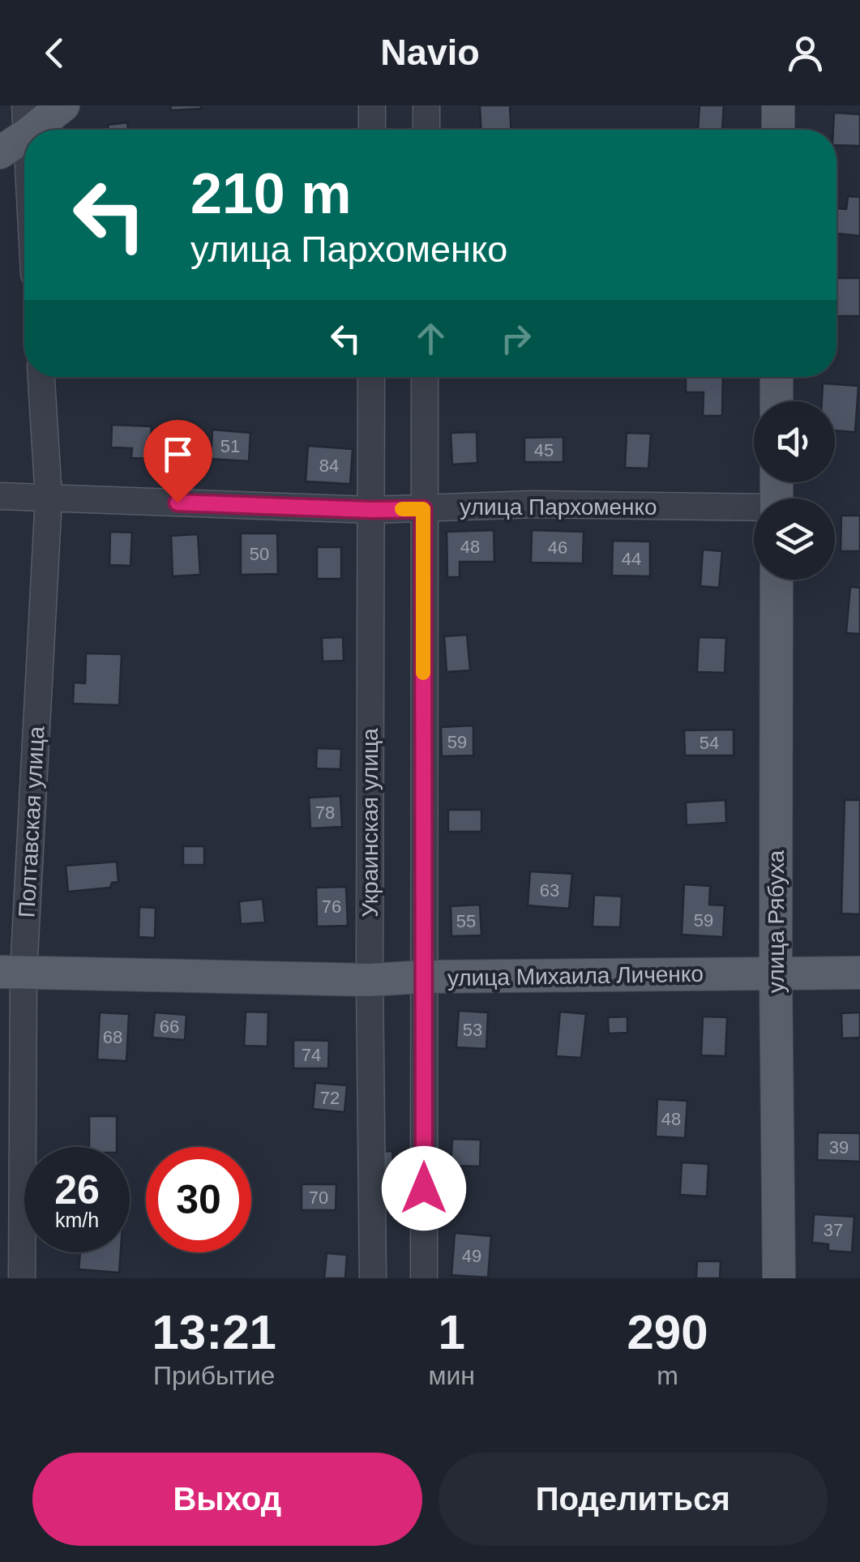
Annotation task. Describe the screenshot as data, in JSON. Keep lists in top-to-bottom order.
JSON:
{
  "streets": {
    "main road": ["улица Рябуха", "улица Михаила Личенко"],
    "street": ["улица Пархоменко", "Полтавская улица", "Украинская улица"]
  },
  "crossings": [
    ["улица Пархоменко", "Полтавская улица"],
    ["улица Пархоменко", "Украинская улица"],
    ["Полтавская улица", "улица Михаила Личенко"],
    ["Украинская улица", "улица Михаила Личенко"],
    ["улица Рябуха", "улица Михаила Личенко"]
  ],
  "house_numbers": [
    "51",
    "45",
    "84",
    "48",
    "46",
    "50",
    "44",
    "59",
    "54",
    "78",
    "63",
    "76",
    "59",
    "55",
    "66",
    "53",
    "68",
    "74",
    "72",
    "48",
    "39",
    "70",
    "37",
    "49"
  ],
  "page": {
    "header": "Navio",
    "turn": ["210 m", "улица Пархоменко"],
    "speed": "26 km/h",
    "limit": "30",
    "eta": [
      "13:21",
      "Прибытие",
      "1",
      "мин",
      "290",
      "m"
    ],
    "buttons": ["Выход", "Поделиться"]
  }
}
